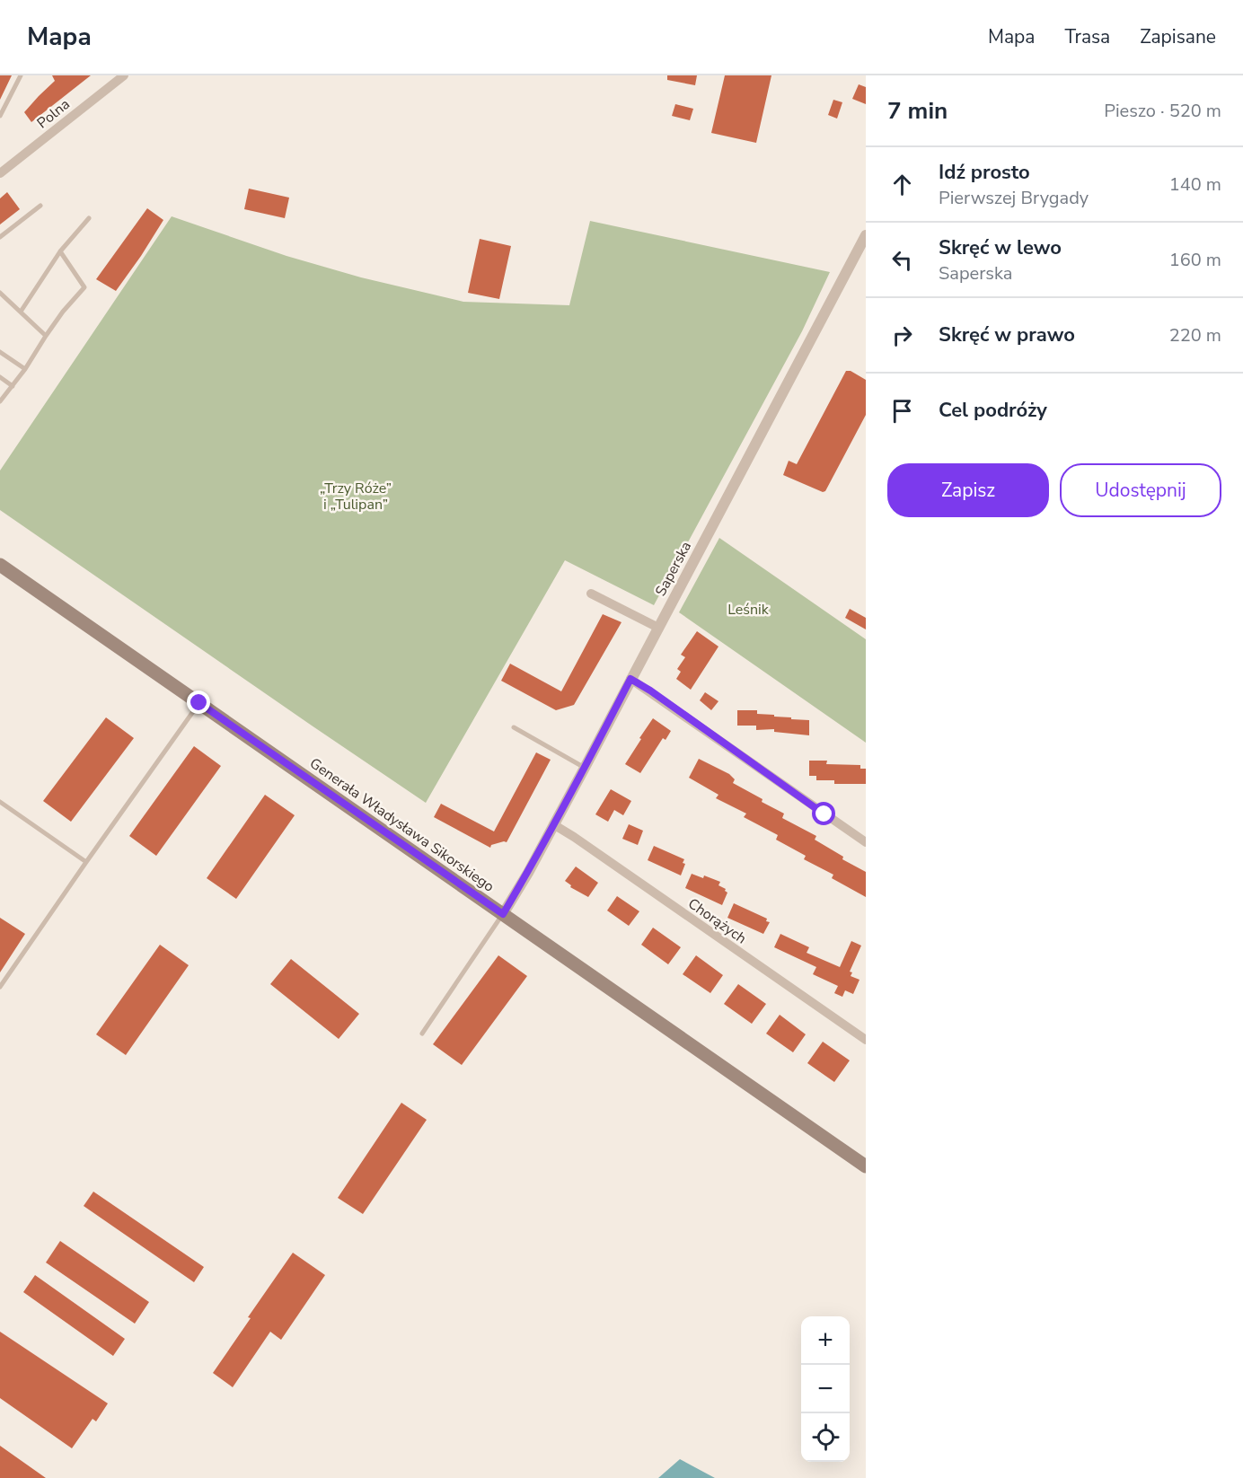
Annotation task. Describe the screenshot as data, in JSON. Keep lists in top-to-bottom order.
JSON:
{
  "streets": {
    "main road": ["Generała Władysława Sikorskiego"],
    "street": ["Polna", "Saperska", "Chorążych"]
  },
  "crossings": [
    ["Saperska", "Generała Władysława Sikorskiego"],
    ["Saperska", "Chorążych"]
  ],
  "parks": ["„Trzy Róże” i „Tulipan”", "Leśnik"],
  "page": {
    "header": "Mapa",
    "nav": ["Mapa", "Trasa", "Zapisane"],
    "heading": ["7 min", "Pieszo · 520 m"],
    "list": [
      ["Idź prosto", "Pierwszej Brygady", "140 m"],
      ["Skręć w lewo", "Saperska", "160 m"],
      ["Skręć w prawo", "220 m"],
      "Cel podróży"
    ],
    "buttons": ["Zapisz", "Udostępnij"],
    "map_buttons": ["+", "−"]
  }
}
